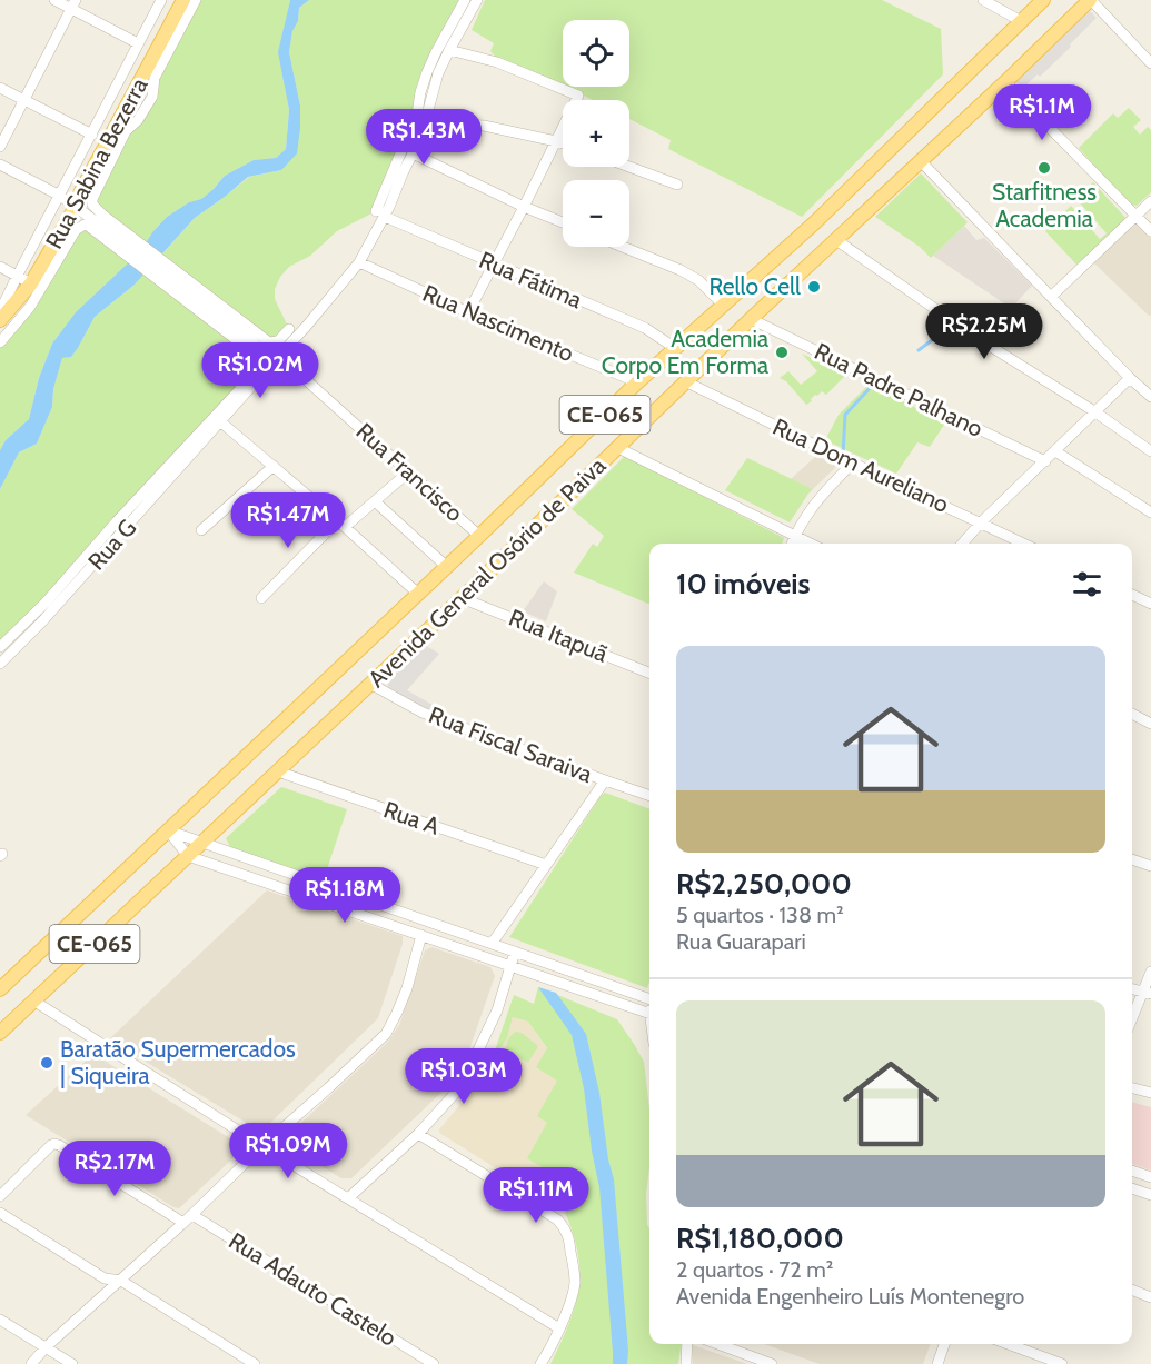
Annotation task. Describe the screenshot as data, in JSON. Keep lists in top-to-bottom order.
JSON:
{
  "streets": {
    "main road": ["Rua Sabina Bezerra", "CE-065", "Avenida General Osório de Paiva"],
    "street": [
      "Rua Fátima",
      "Rua Nascimento",
      "Rua Padre Palhano",
      "Rua Dom Aureliano",
      "Rua Francisco",
      "Rua G",
      "Rua Itapuã",
      "Rua Fiscal Saraiva",
      "Rua A",
      "Rua Adauto Castelo"
    ]
  },
  "crossings": [
    ["Rua Sabina Bezerra", "Rua Francisco"],
    ["Rua Fátima", "Avenida General Osório de Paiva"],
    ["Rua Nascimento", "Rua G"],
    ["Rua Nascimento", "Avenida General Osório de Paiva"],
    ["Rua Padre Palhano", "Avenida General Osório de Paiva"],
    ["Rua Dom Aureliano", "Avenida General Osório de Paiva"],
    ["Rua Francisco", "Rua G"],
    ["Rua Francisco", "Avenida General Osório de Paiva"],
    ["Avenida General Osório de Paiva", "Rua Itapuã"],
    ["Avenida General Osório de Paiva", "Rua Fiscal Saraiva"],
    ["Avenida General Osório de Paiva", "Rua A"]
  ],
  "places": [
    "Starfitness Academia",
    "Rello Cell",
    "Academia Corpo Em Forma",
    "Baratão Supermercados | Siqueira"
  ],
  "page": {
    "map_buttons": ["+", "−"],
    "price": [
      "R$1.1M",
      "R$1.43M",
      "R$2.25M",
      "R$1.02M",
      "R$1.47M",
      "R$1.18M",
      "R$1.03M",
      "R$1.09M",
      "R$2.17M",
      "R$1.11M"
    ],
    "heading": "10 imóveis",
    "list": [
      {
        "name": "R$2,250,000",
        "note": "5 quartos · 138 m² · Rua Guarapari"
      },
      {
        "name": "R$1,180,000",
        "note": "2 quartos · 72 m² · Avenida Engenheiro Luís Montenegro"
      }
    ]
  }
}
